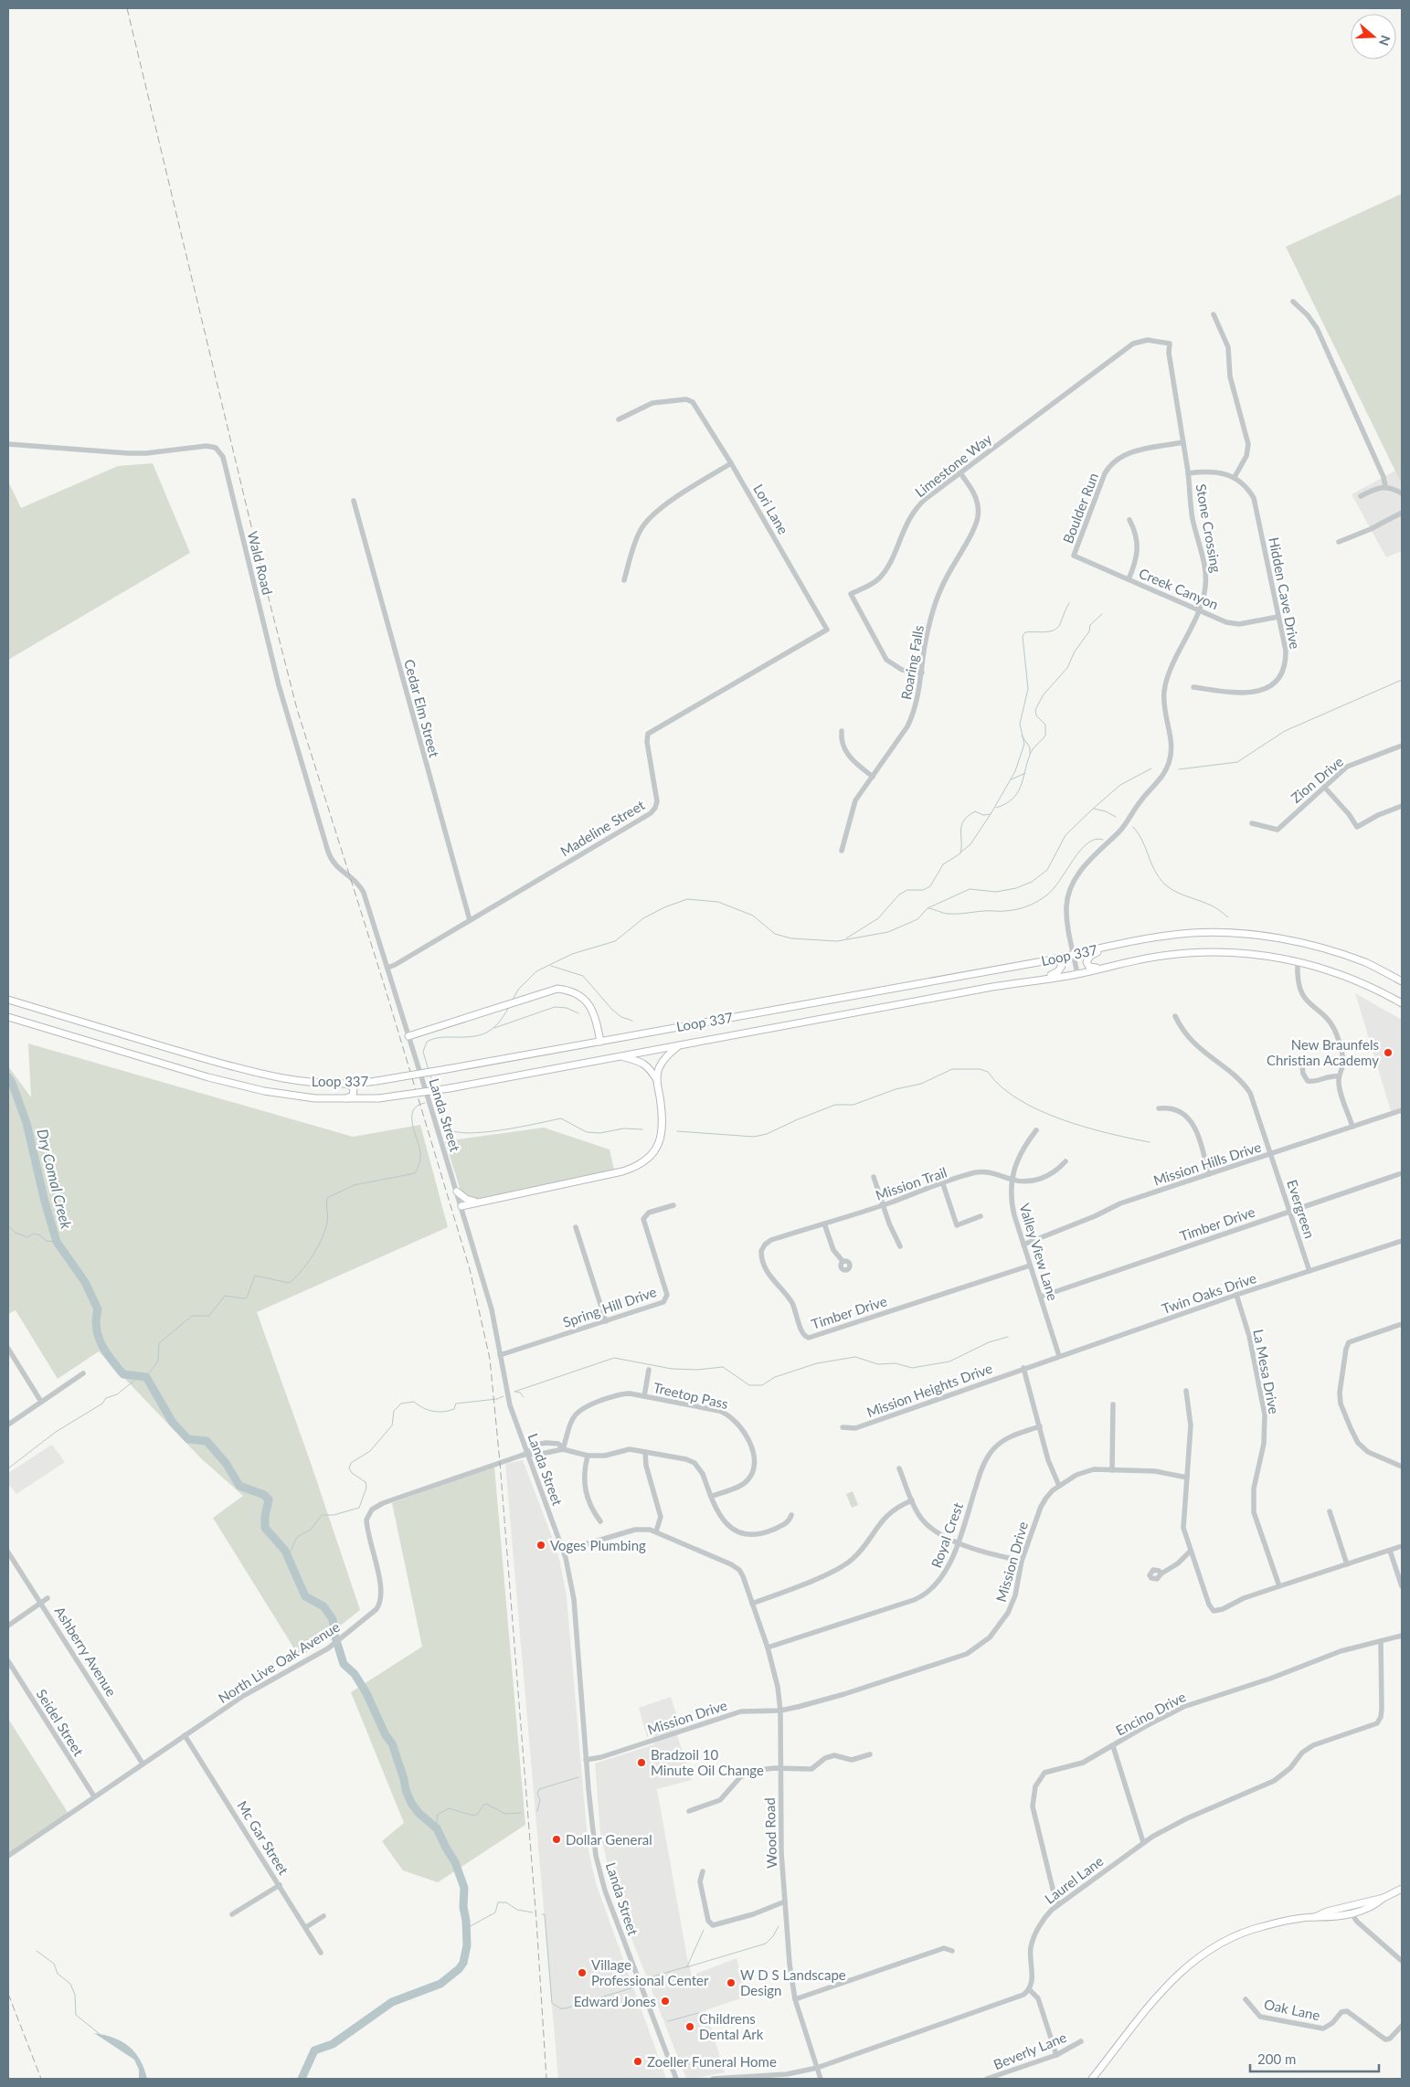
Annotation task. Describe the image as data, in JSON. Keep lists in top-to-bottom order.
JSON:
{
  "streets": {
    "main road": ["Loop 337"],
    "street": [
      "Limestone Way",
      "Boulder Run",
      "Lori Lane",
      "Stone Crossing",
      "Wald Road",
      "Creek Canyon",
      "Hidden Cave Drive",
      "Roaring Falls",
      "Cedar Elm Street",
      "Zion Drive",
      "Madeline Street",
      "Landa Street",
      "Mission Hills Drive",
      "Mission Trail",
      "Evergreen",
      "Timber Drive",
      "Valley View Lane",
      "Twin Oaks Drive",
      "Spring Hill Drive",
      "La Mesa Drive",
      "Mission Heights Drive",
      "Treetop Pass",
      "Royal Crest",
      "Mission Drive",
      "Ashberry Avenue",
      "North Live Oak Avenue",
      "Encino Drive",
      "Seidel Street",
      "Wood Road",
      "Mc Gar Street",
      "Laurel Lane",
      "Oak Lane",
      "Beverly Lane"
    ]
  },
  "crossings": [
    ["Limestone Way", "Stone Crossing"],
    ["Limestone Way", "Roaring Falls"],
    ["Boulder Run", "Stone Crossing"],
    ["Boulder Run", "Creek Canyon"],
    ["Lori Lane", "Madeline Street"],
    ["Stone Crossing", "Creek Canyon"],
    ["Stone Crossing", "Loop 337"],
    ["Wald Road", "Landa Street"],
    ["Creek Canyon", "Hidden Cave Drive"],
    ["Cedar Elm Street", "Madeline Street"],
    ["Madeline Street", "Landa Street"],
    ["Landa Street", "Spring Hill Drive"],
    ["Landa Street", "Mission Drive"],
    ["Landa Street", "North Live Oak Avenue"],
    ["Mission Hills Drive", "Evergreen"],
    ["Mission Hills Drive", "Valley View Lane"],
    ["Mission Trail", "Timber Drive"],
    ["Mission Trail", "Valley View Lane"],
    ["Evergreen", "Timber Drive"],
    ["Evergreen", "Twin Oaks Drive"],
    ["Timber Drive", "Valley View Lane"],
    ["Valley View Lane", "Twin Oaks Drive"],
    ["Twin Oaks Drive", "La Mesa Drive"],
    ["Twin Oaks Drive", "Mission Heights Drive"],
    ["Royal Crest", "Wood Road"],
    ["Mission Drive", "Wood Road"],
    ["Ashberry Avenue", "North Live Oak Avenue"],
    ["North Live Oak Avenue", "Seidel Street"],
    ["North Live Oak Avenue", "Mc Gar Street"],
    ["Encino Drive", "Laurel Lane"]
  ],
  "water": ["Dry Comal Creek"],
  "places": [
    "New Braunfels Christian Academy",
    "Voges Plumbing",
    "Bradzoil 10 Minute Oil Change",
    "Dollar General",
    "Village Professional Center",
    "W D S Landscape Design",
    "Edward Jones",
    "Childrens Dental Ark",
    "Zoeller Funeral Home"
  ],
  "scale_bar": "200 m",
  "north": "right"
}
